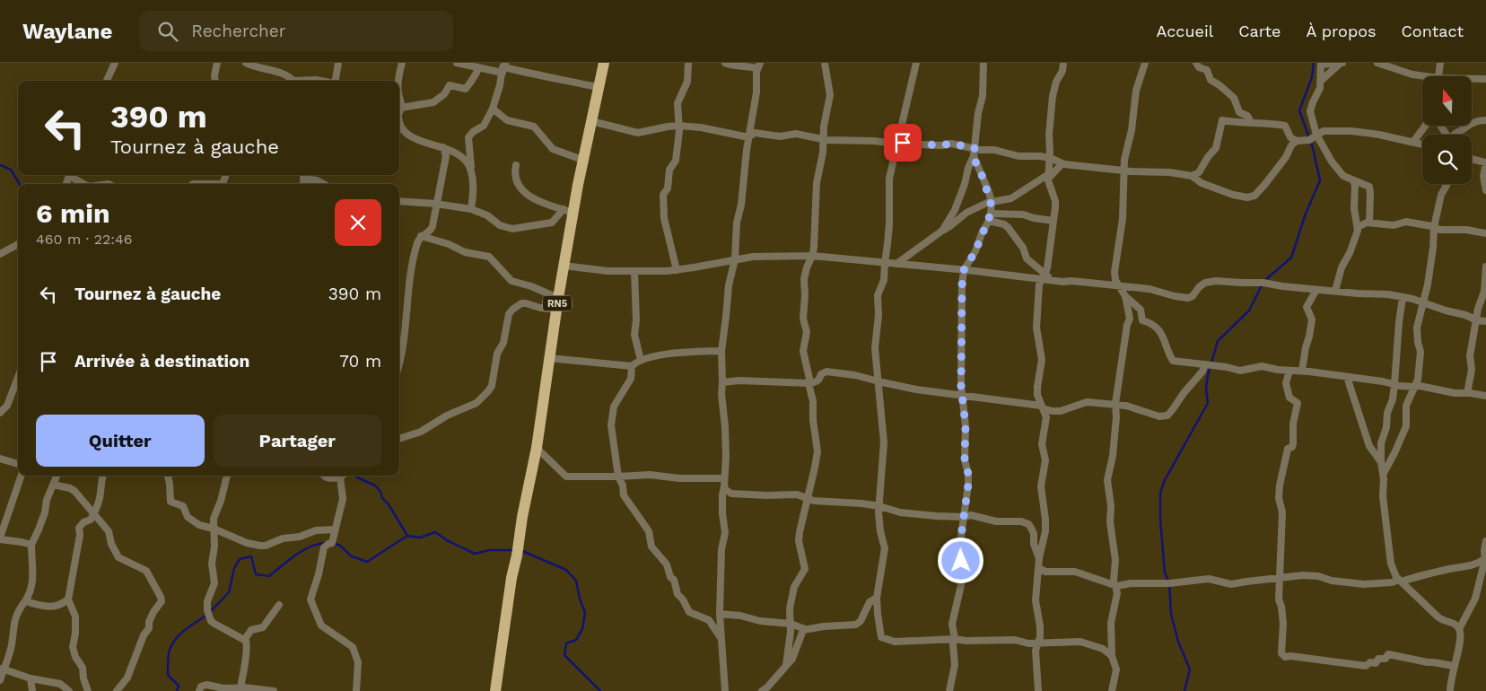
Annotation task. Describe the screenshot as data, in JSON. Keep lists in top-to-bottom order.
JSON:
{
  "streets": {
    "highway": ["RN5"]
  },
  "north": "top",
  "page": {
    "header": "Waylane",
    "search": "Rechercher",
    "nav": [
      "Accueil",
      "Carte",
      "À propos",
      "Contact"
    ],
    "turn": ["390 m", "Tournez à gauche"],
    "heading": ["6 min", "460 m · 22:46"],
    "list": [
      {
        "name": "Tournez à gauche",
        "value": "390 m"
      },
      {
        "name": "Arrivée à destination",
        "value": "70 m"
      }
    ],
    "buttons": ["Quitter", "Partager"]
  }
}
